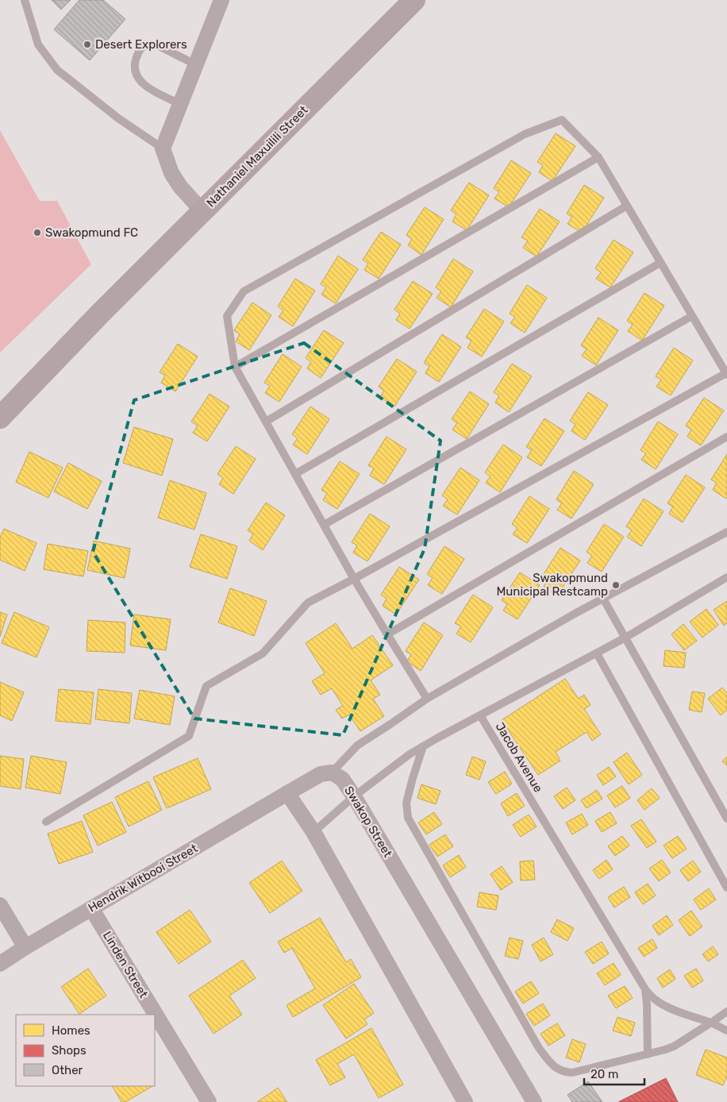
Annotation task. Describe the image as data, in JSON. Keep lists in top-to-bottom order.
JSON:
{
  "streets": {
    "highway": ["Nathaniel Maxuilili Street"],
    "street": ["Swakop Street", "Hendrik Witbooi Street", "Linden Street"],
    "lane": ["Jacob Avenue"]
  },
  "crossings": [
    ["Hendrik Witbooi Street", "Linden Street"]
  ],
  "places": ["Desert Explorers", "Swakopmund FC", "Swakopmund Municipal Restcamp"],
  "legend": ["Homes", "Shops", "Other"],
  "scale_bar": "20 m"
}
